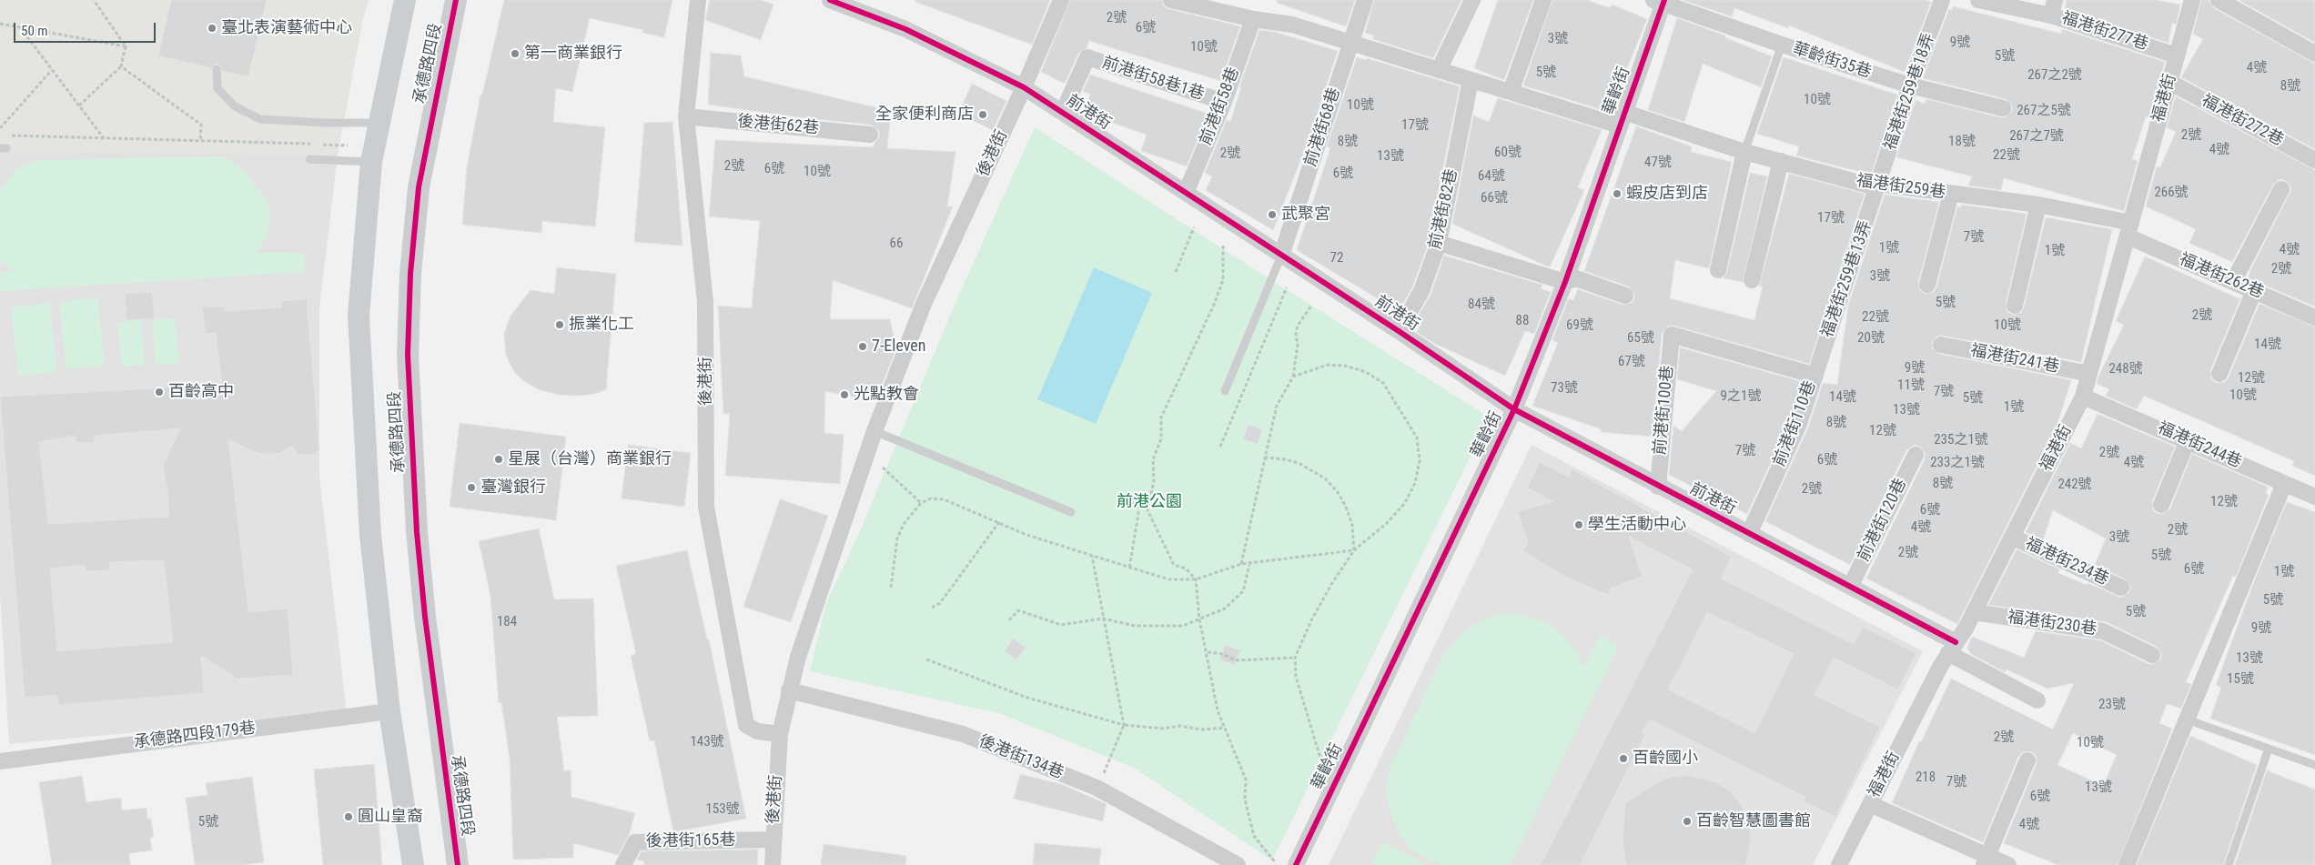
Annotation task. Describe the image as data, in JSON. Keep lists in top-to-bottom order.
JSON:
{
  "streets": {
    "main road": ["承德路四段"],
    "street": [
      "福港街277巷",
      "華齡街35巷",
      "前港街58巷1巷",
      "華齡街",
      "福港街259巷18弄",
      "福港街",
      "前港街58巷",
      "前港街",
      "福港街272巷",
      "後港街62巷",
      "前港街68巷",
      "後港街",
      "福港街259巷",
      "前港街82巷",
      "福港街262巷",
      "福港街259巷13弄",
      "福港街241巷",
      "前港街100巷",
      "前港街110巷",
      "福港街244巷",
      "前港街120巷",
      "福港街234巷",
      "福港街230巷",
      "承德路四段179巷",
      "後港街134巷",
      "後港街165巷"
    ]
  },
  "crossings": [
    ["福港街277巷", "福港街"],
    ["華齡街35巷", "華齡街"],
    ["華齡街35巷", "福港街259巷18弄"],
    ["承德路四段", "承德路四段179巷"],
    ["前港街58巷1巷", "前港街58巷"],
    ["前港街58巷1巷", "前港街"],
    ["華齡街", "前港街"],
    ["華齡街", "福港街259巷"],
    ["福港街259巷18弄", "福港街259巷"],
    ["福港街259巷18弄", "福港街259巷13弄"],
    ["福港街", "前港街"],
    ["福港街", "福港街272巷"],
    ["福港街", "福港街259巷"],
    ["福港街", "福港街262巷"],
    ["福港街", "福港街241巷"],
    ["福港街", "福港街244巷"],
    ["福港街", "福港街234巷"],
    ["福港街", "福港街230巷"],
    ["前港街58巷", "前港街"],
    ["前港街58巷", "福港街259巷"],
    ["前港街", "前港街68巷"],
    ["前港街", "後港街"],
    ["前港街", "前港街82巷"],
    ["前港街", "前港街100巷"],
    ["前港街", "前港街110巷"],
    ["前港街", "前港街120巷"],
    ["後港街62巷", "後港街"],
    ["前港街68巷", "福港街259巷"],
    ["後港街", "後港街134巷"],
    ["後港街", "後港街165巷"],
    ["福港街259巷", "前港街82巷"],
    ["福港街259巷", "福港街262巷"],
    ["福港街259巷", "福港街259巷13弄"],
    ["福港街259巷13弄", "前港街110巷"],
    ["前港街100巷", "前港街110巷"]
  ],
  "parks": ["前港公園"],
  "places": [
    "臺北表演藝術中心",
    "第一商業銀行",
    "全家便利商店",
    "蝦皮店到店",
    "武聚宮",
    "振業化工",
    "7-Eleven",
    "百齡高中",
    "光點教會",
    "星展（台灣）商業銀行",
    "臺灣銀行",
    "學生活動中心",
    "百齡國小",
    "圓山皇裔",
    "百齡智慧圖書館"
  ],
  "house_numbers": [
    "2號",
    "6號",
    "3號",
    "9號",
    "10號",
    "5號",
    "4號",
    "5號",
    "267之2號",
    "8號",
    "10號",
    "10號",
    "267之5號",
    "17號",
    "2號",
    "267之7號",
    "8號",
    "18號",
    "4號",
    "60號",
    "2號",
    "22號",
    "13號",
    "47號",
    "2號",
    "6號",
    "10號",
    "6號",
    "64號",
    "266號",
    "66號",
    "17號",
    "7號",
    "66",
    "1號",
    "4號",
    "1號",
    "72",
    "2號",
    "3號",
    "5號",
    "84號",
    "2號",
    "22號",
    "88",
    "69號",
    "10號",
    "65號",
    "20號",
    "14號",
    "67號",
    "9號",
    "248號",
    "12號",
    "11號",
    "73號",
    "7號",
    "10號",
    "9之1號",
    "14號",
    "5號",
    "1號",
    "13號",
    "8號",
    "12號",
    "235之1號",
    "7號",
    "2號",
    "6號",
    "233之1號",
    "4號",
    "8號",
    "242號",
    "2號",
    "12號",
    "6號",
    "4號",
    "2號",
    "3號",
    "2號",
    "5號",
    "6號",
    "1號",
    "5號",
    "5號",
    "184",
    "9號",
    "13號",
    "15號",
    "23號",
    "2號",
    "143號",
    "10號",
    "218",
    "7號",
    "13號",
    "6號",
    "153號",
    "5號",
    "4號"
  ],
  "scale_bar": "50 m"
}
